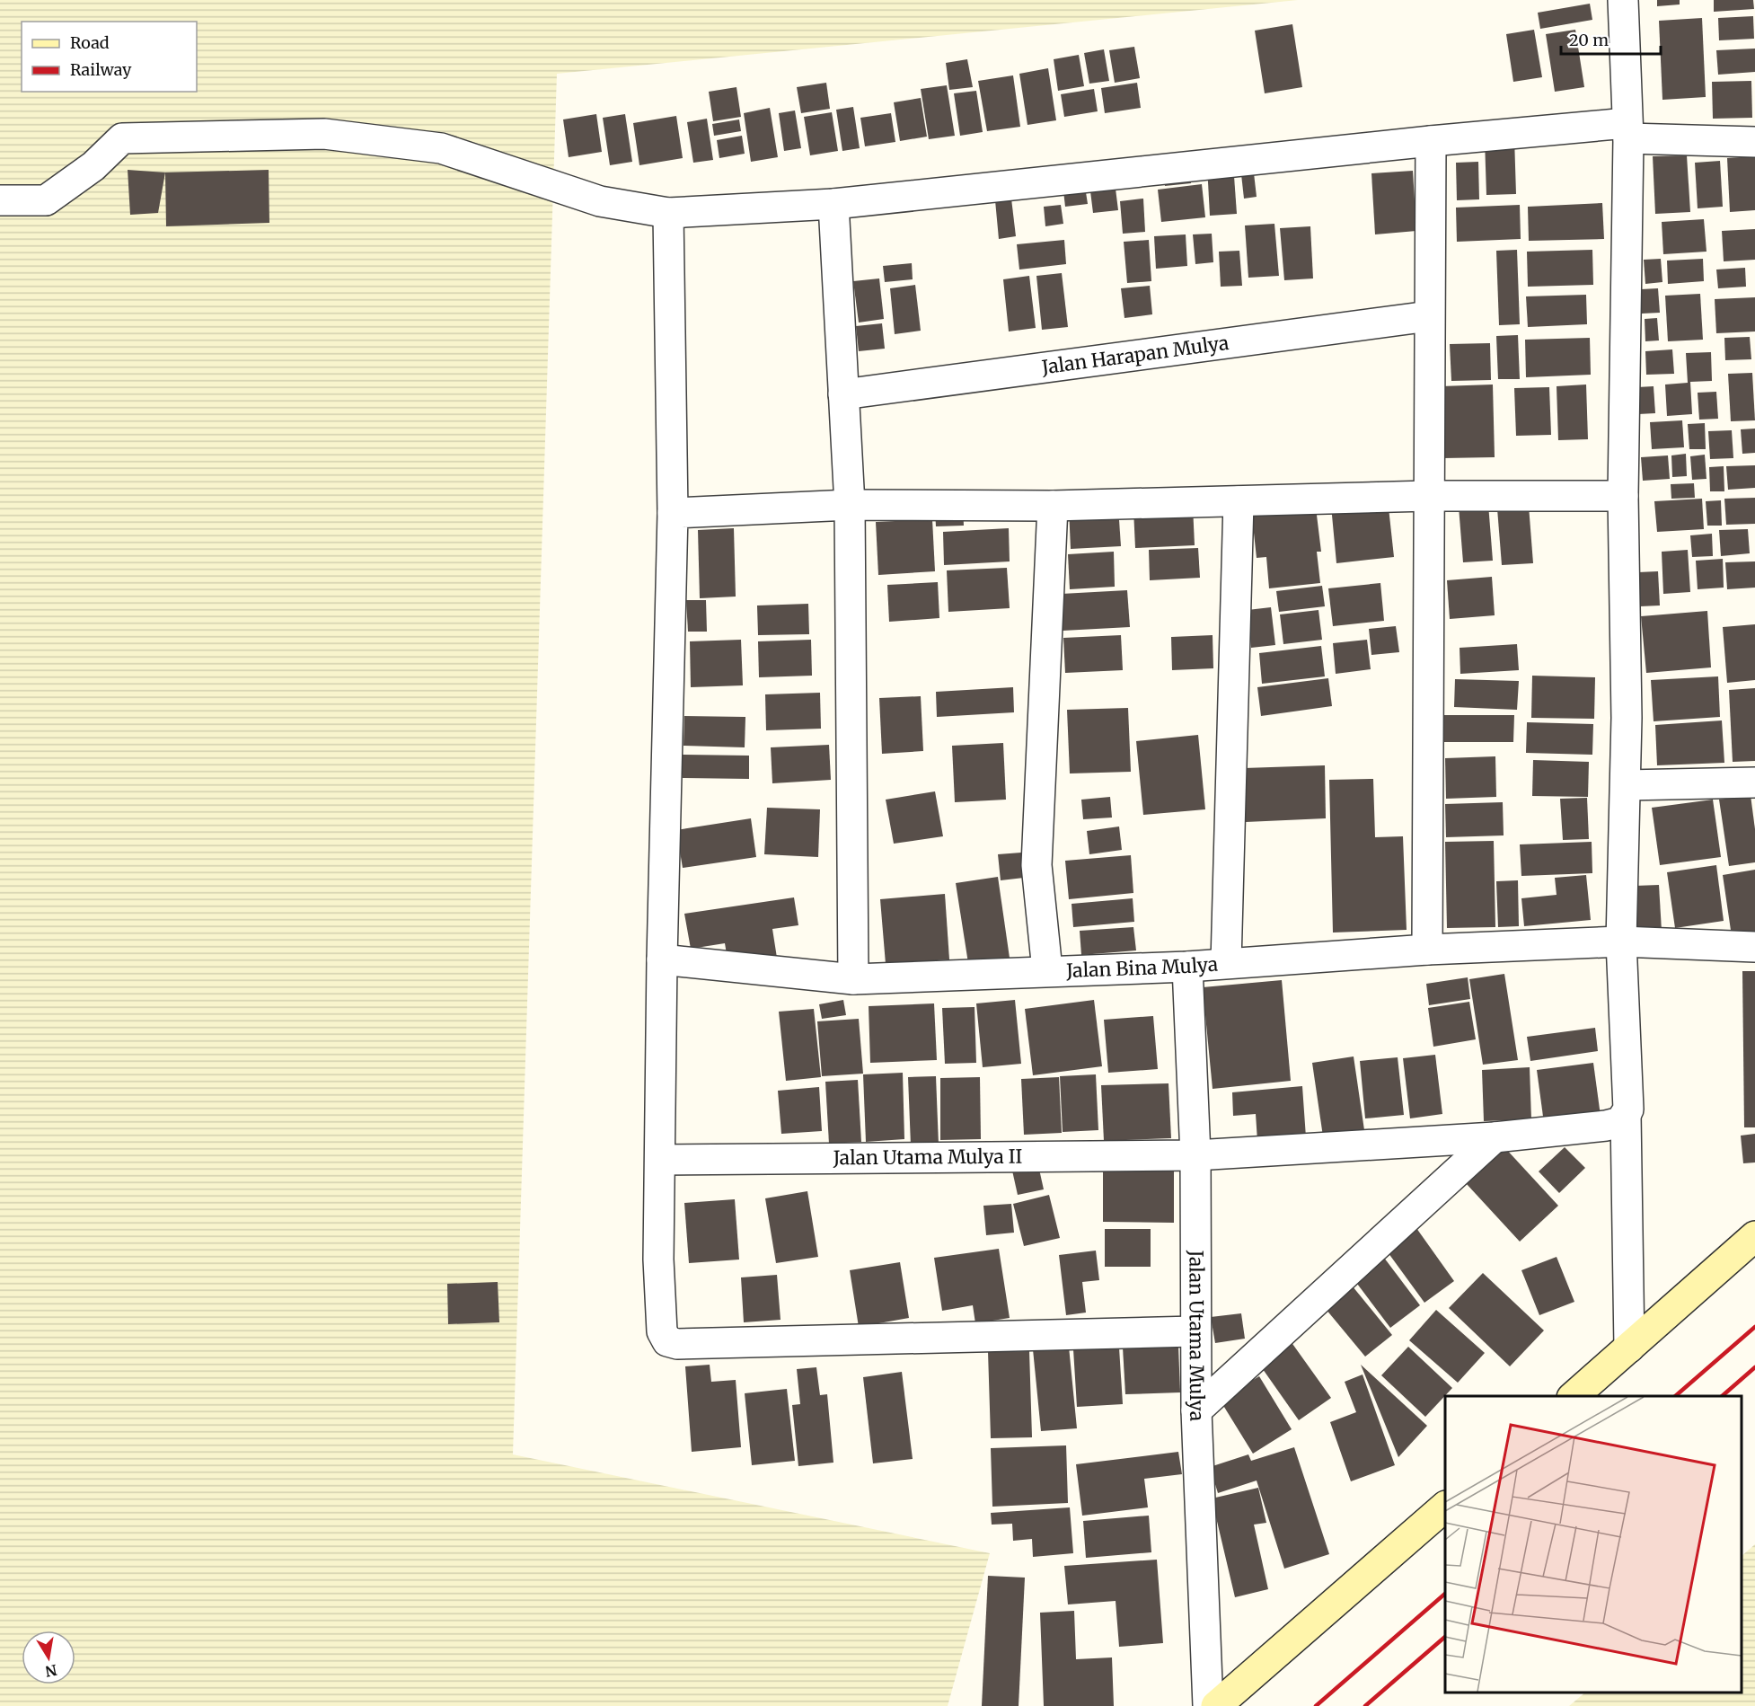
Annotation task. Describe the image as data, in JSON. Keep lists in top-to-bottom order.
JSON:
{
  "streets": {
    "street": [
      "Jalan Harapan Mulya",
      "Jalan Bina Mulya",
      "Jalan Utama Mulya II",
      "Jalan Utama Mulya"
    ]
  },
  "crossings": [
    ["Jalan Bina Mulya", "Jalan Utama Mulya"],
    ["Jalan Utama Mulya II", "Jalan Utama Mulya"]
  ],
  "legend": ["Road", "Railway"],
  "scale_bar": "20 m",
  "north": "bottom"
}
